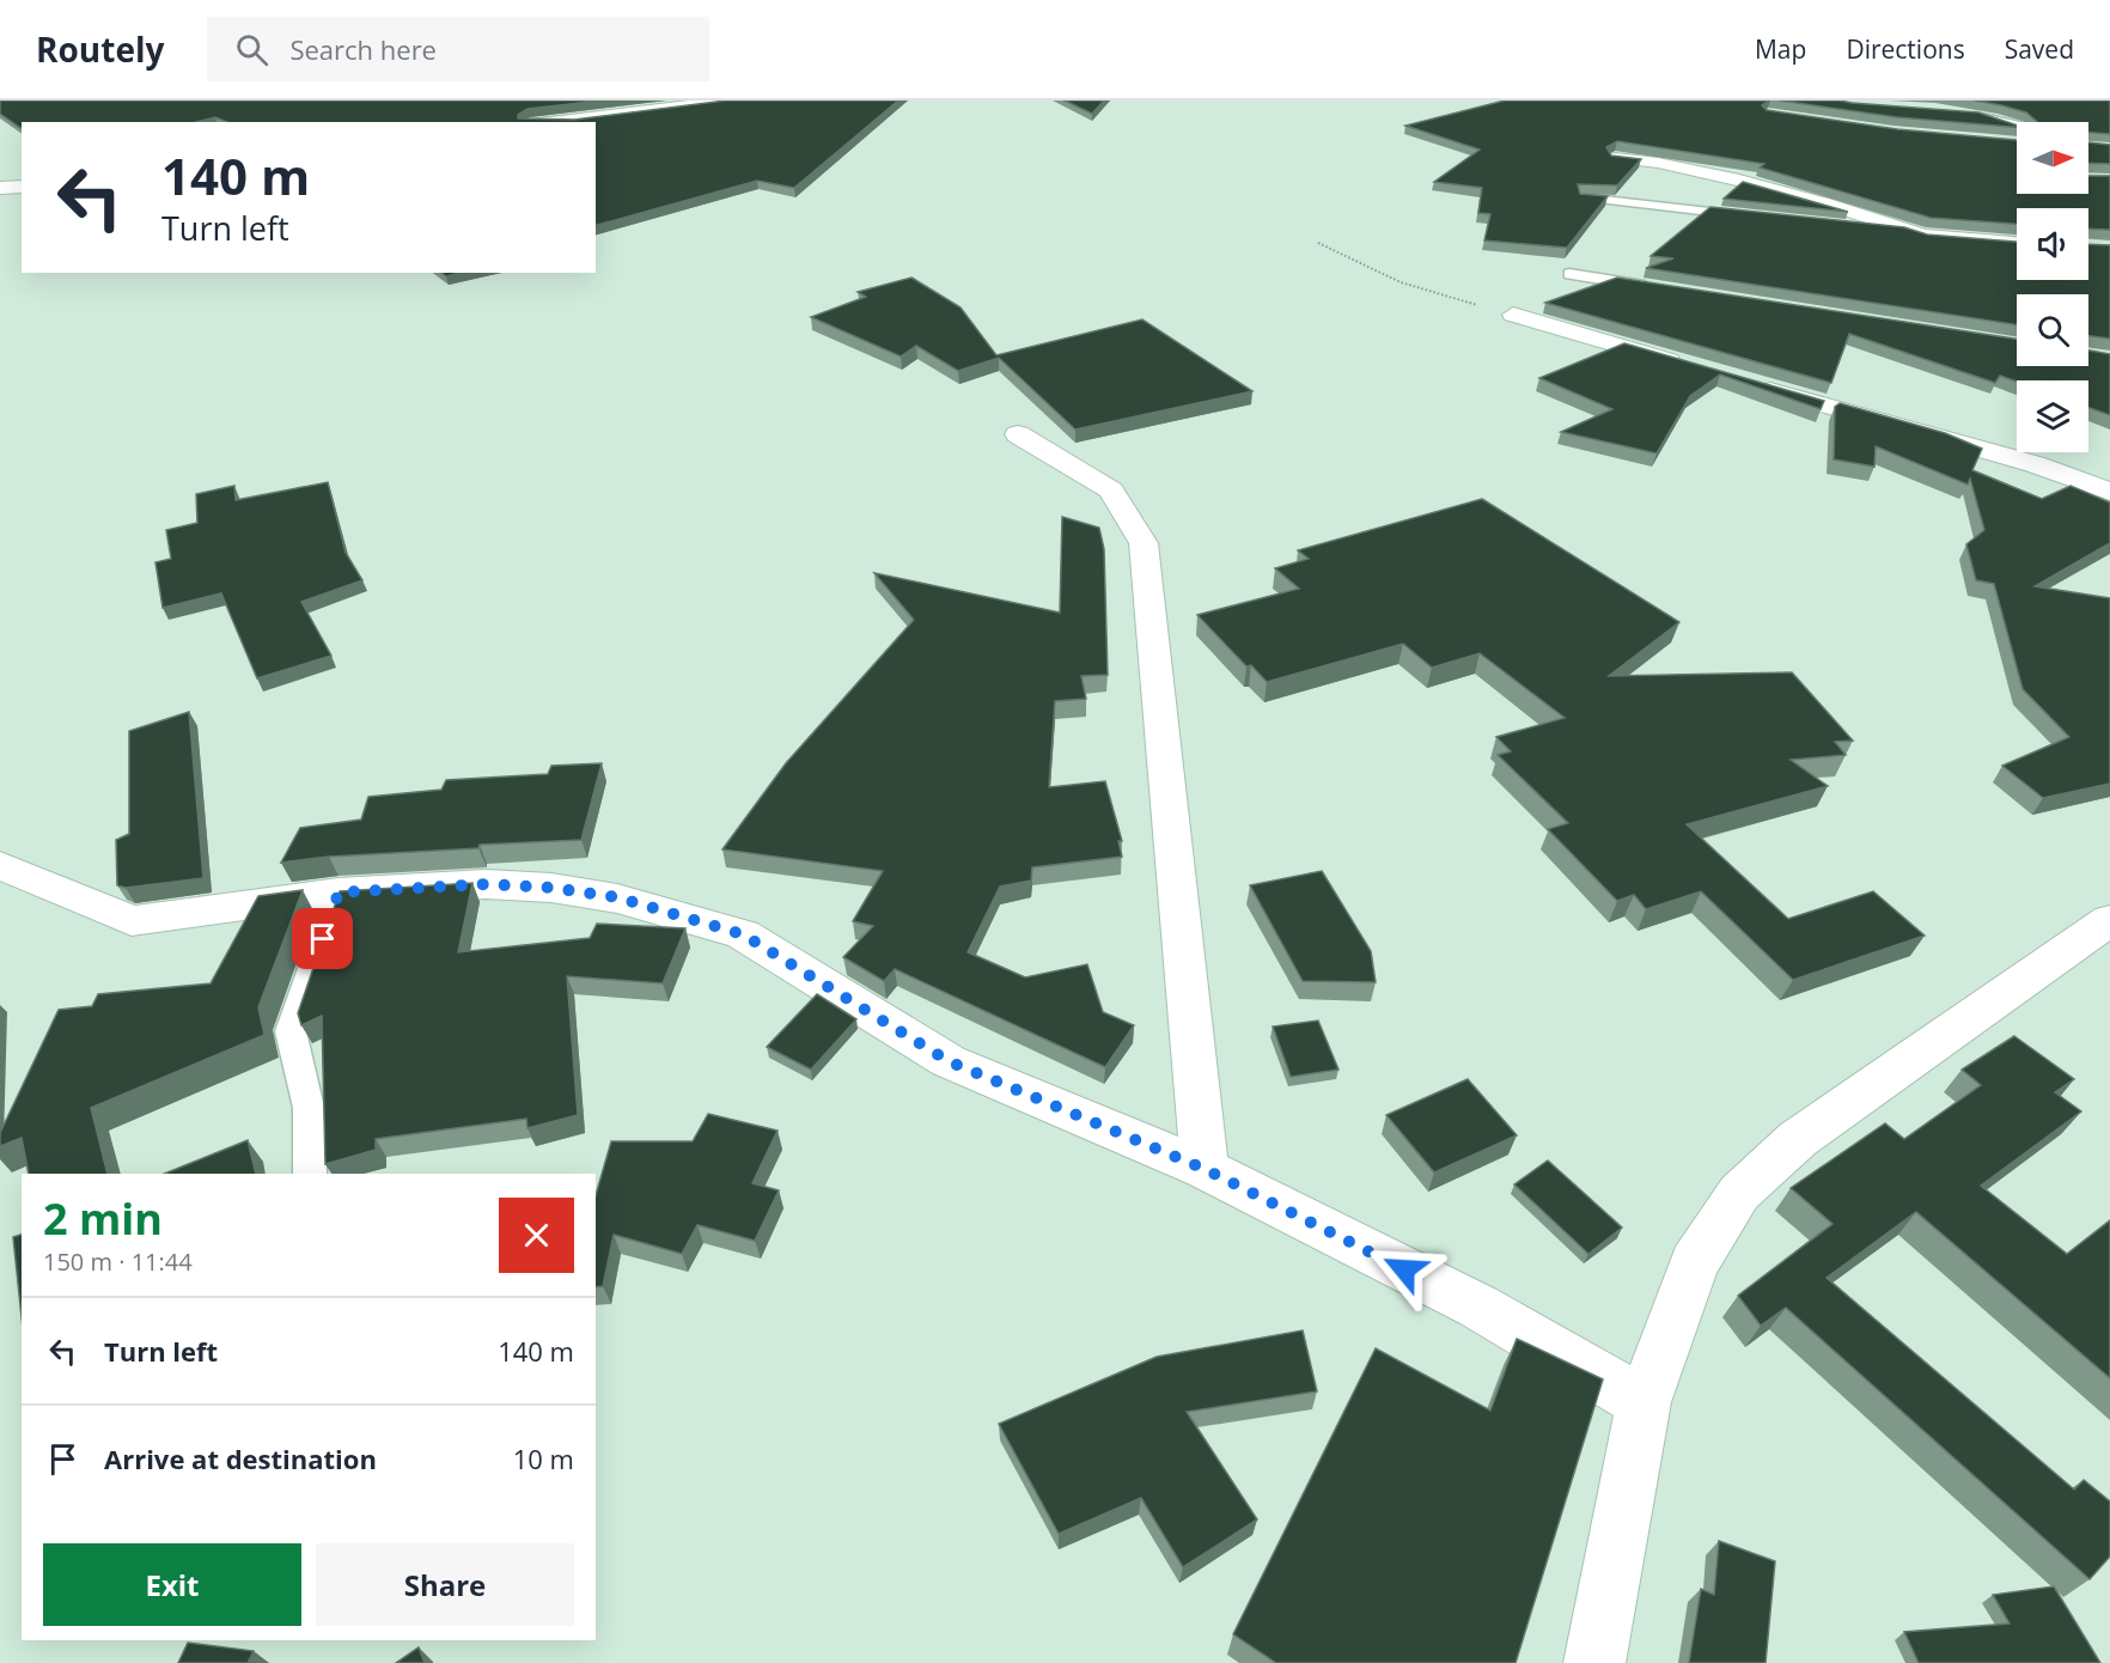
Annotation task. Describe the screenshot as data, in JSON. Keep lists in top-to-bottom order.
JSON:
{
  "north": "right",
  "page": {
    "header": "Routely",
    "search": "Search here",
    "nav": ["Map", "Directions", "Saved"],
    "turn": ["140 m", "Turn left"],
    "heading": ["2 min", "150 m · 11:44"],
    "list": [
      {
        "name": "Turn left",
        "value": "140 m"
      },
      {
        "name": "Arrive at destination",
        "value": "10 m"
      }
    ],
    "buttons": ["Exit", "Share"]
  }
}
